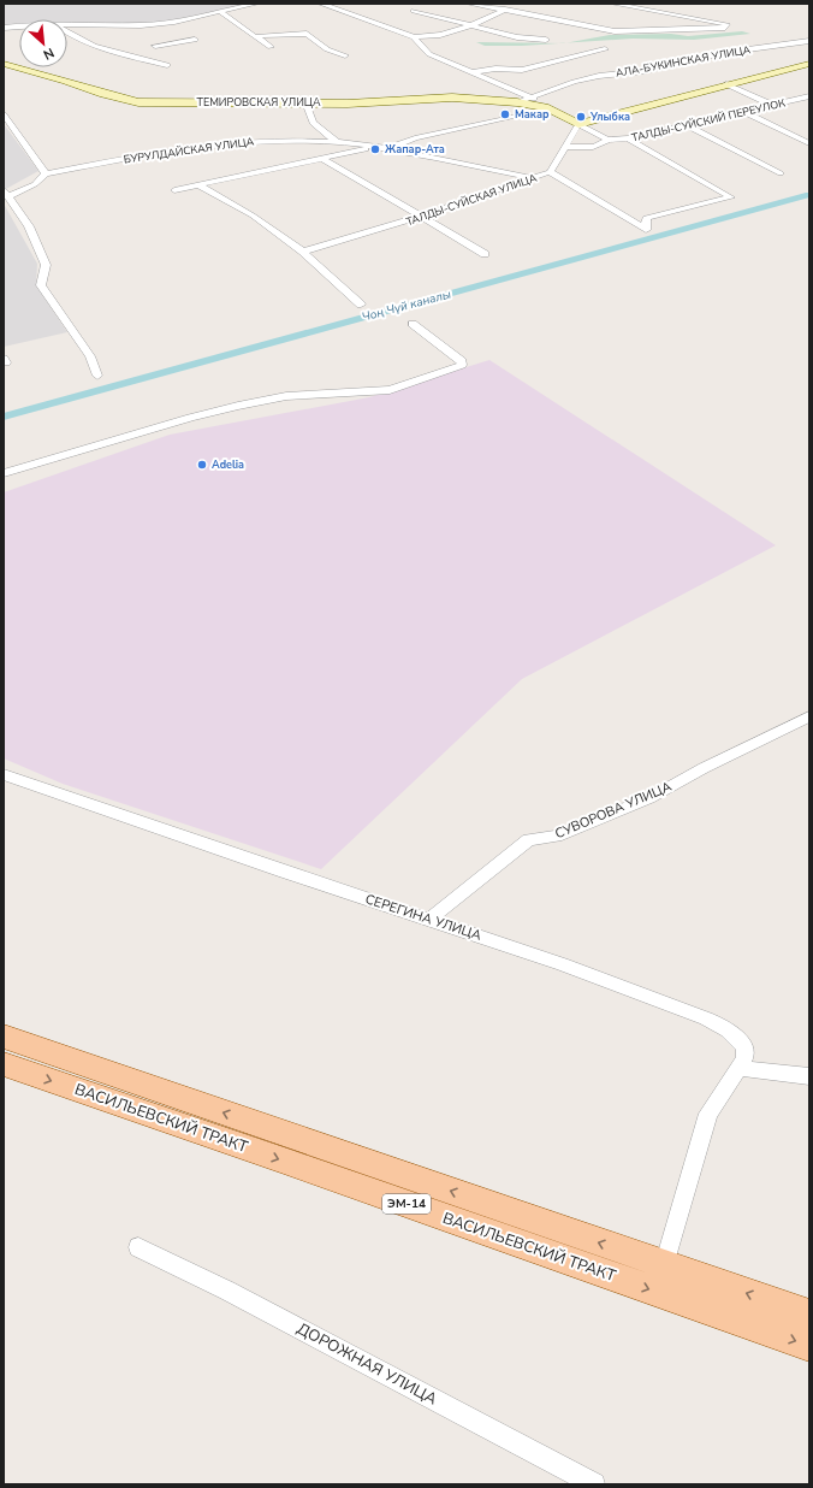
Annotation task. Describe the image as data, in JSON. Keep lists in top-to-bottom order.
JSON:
{
  "streets": {
    "main road": ["ВАСИЛЬЕВСКИЙ ТРАКТ", "ЭМ-14"],
    "street": [
      "АЛА-БУКИНСКАЯ УЛИЦА",
      "ТЕМИРОВСКАЯ УЛИЦА",
      "ТАЛДЫ-СУЙСКИЙ ПЕРЕУЛОК",
      "БУРУЛДАЙСКАЯ УЛИЦА",
      "ТАЛДЫ-СУЙСКАЯ УЛИЦА",
      "СУВОРОВА УЛИЦА",
      "СЕРЕГИНА УЛИЦА",
      "ДОРОЖНАЯ УЛИЦА"
    ]
  },
  "crossings": [
    ["АЛА-БУКИНСКАЯ УЛИЦА", "ТЕМИРОВСКАЯ УЛИЦА"],
    ["ТЕМИРОВСКАЯ УЛИЦА", "ТАЛДЫ-СУЙСКАЯ УЛИЦА"],
    ["ТАЛДЫ-СУЙСКИЙ ПЕРЕУЛОК", "ТАЛДЫ-СУЙСКАЯ УЛИЦА"],
    ["БУРУЛДАЙСКАЯ УЛИЦА", "ТАЛДЫ-СУЙСКАЯ УЛИЦА"],
    ["СУВОРОВА УЛИЦА", "СЕРЕГИНА УЛИЦА"]
  ],
  "water": ["Чоң Чүй каналы"],
  "places": [
    "Макар",
    "Улыбка",
    "Жапар-Ата",
    "Adelia"
  ],
  "north": "bottom right"
}
